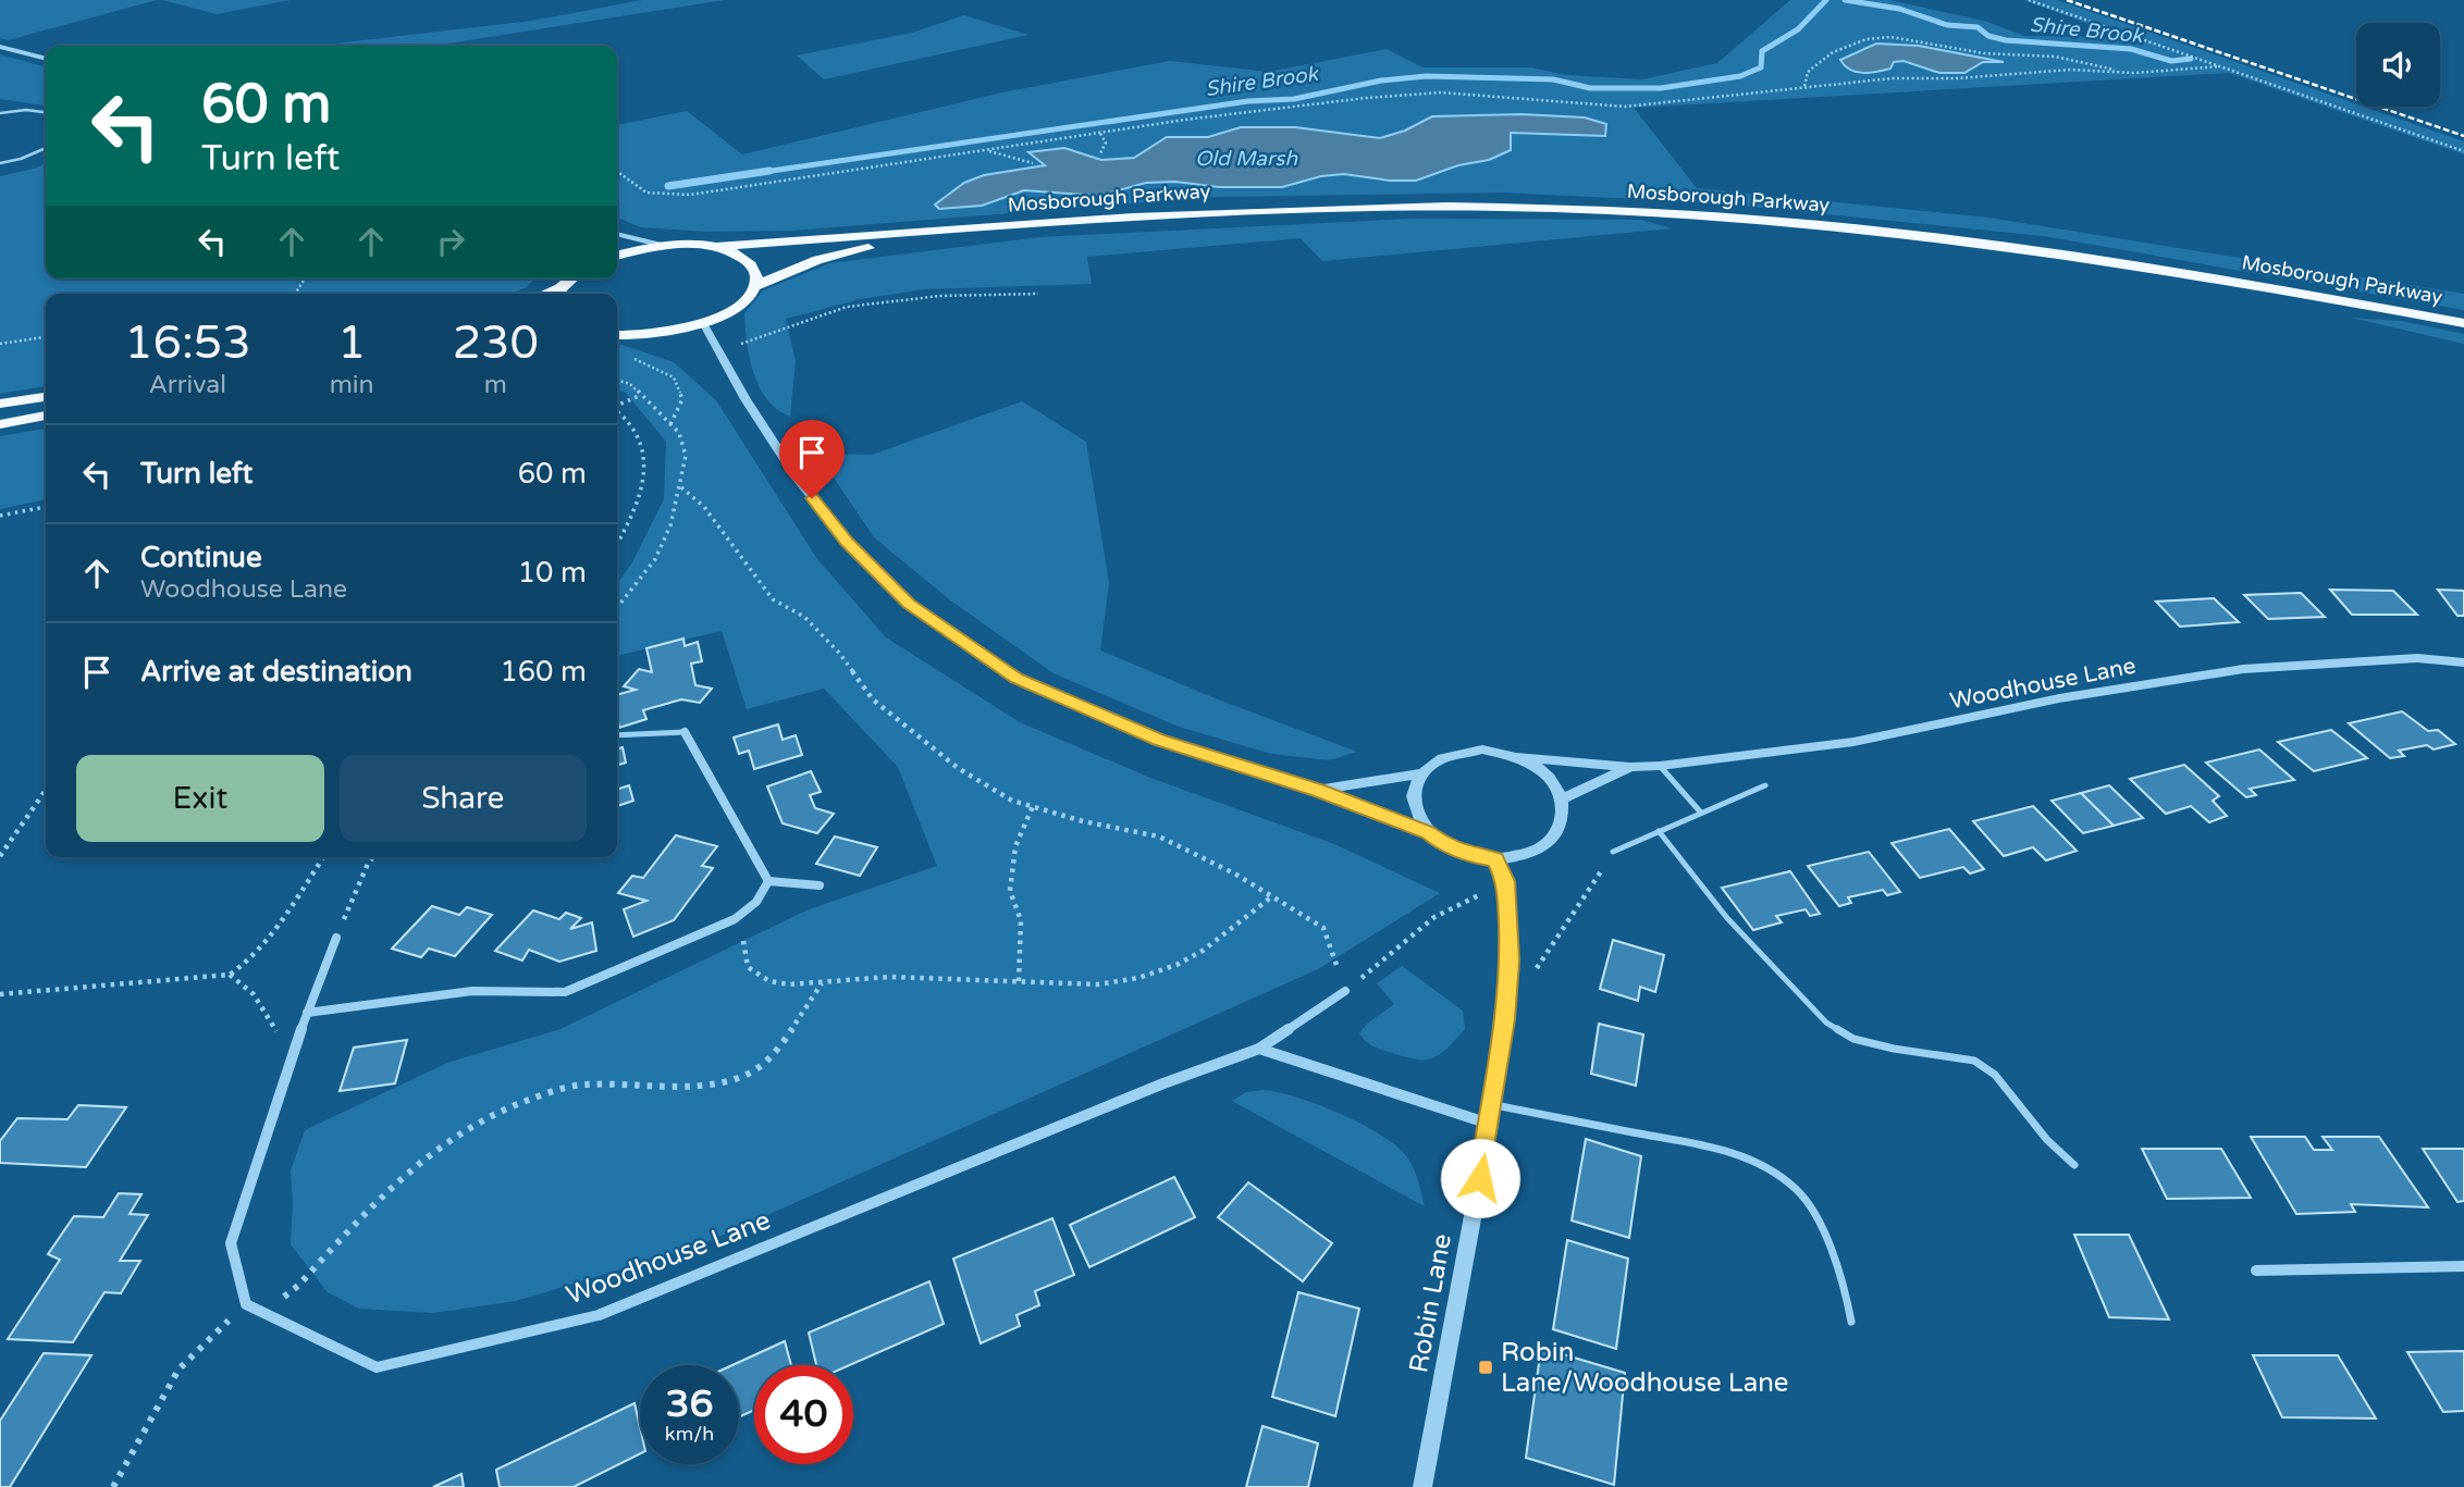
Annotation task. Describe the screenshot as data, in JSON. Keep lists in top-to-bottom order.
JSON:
{
  "streets": {
    "highway": ["Mosborough Parkway"],
    "street": ["Woodhouse Lane", "Robin Lane"]
  },
  "crossings": [
    ["Woodhouse Lane", "Robin Lane"]
  ],
  "water": ["Shire Brook", "Old Marsh"],
  "places": {
    "transit": ["Robin Lane/Woodhouse Lane"]
  },
  "page": {
    "turn": ["60 m", "Turn left"],
    "eta": [
      "16:53",
      "Arrival",
      "1",
      "min",
      "230",
      "m"
    ],
    "list": [
      {
        "name": "Turn left",
        "value": "60 m"
      },
      {
        "name": "Continue",
        "note": "Woodhouse Lane",
        "value": "10 m"
      },
      {
        "name": "Arrive at destination",
        "value": "160 m"
      }
    ],
    "buttons": ["Exit", "Share"],
    "speed": "36 km/h",
    "limit": "40"
  }
}
